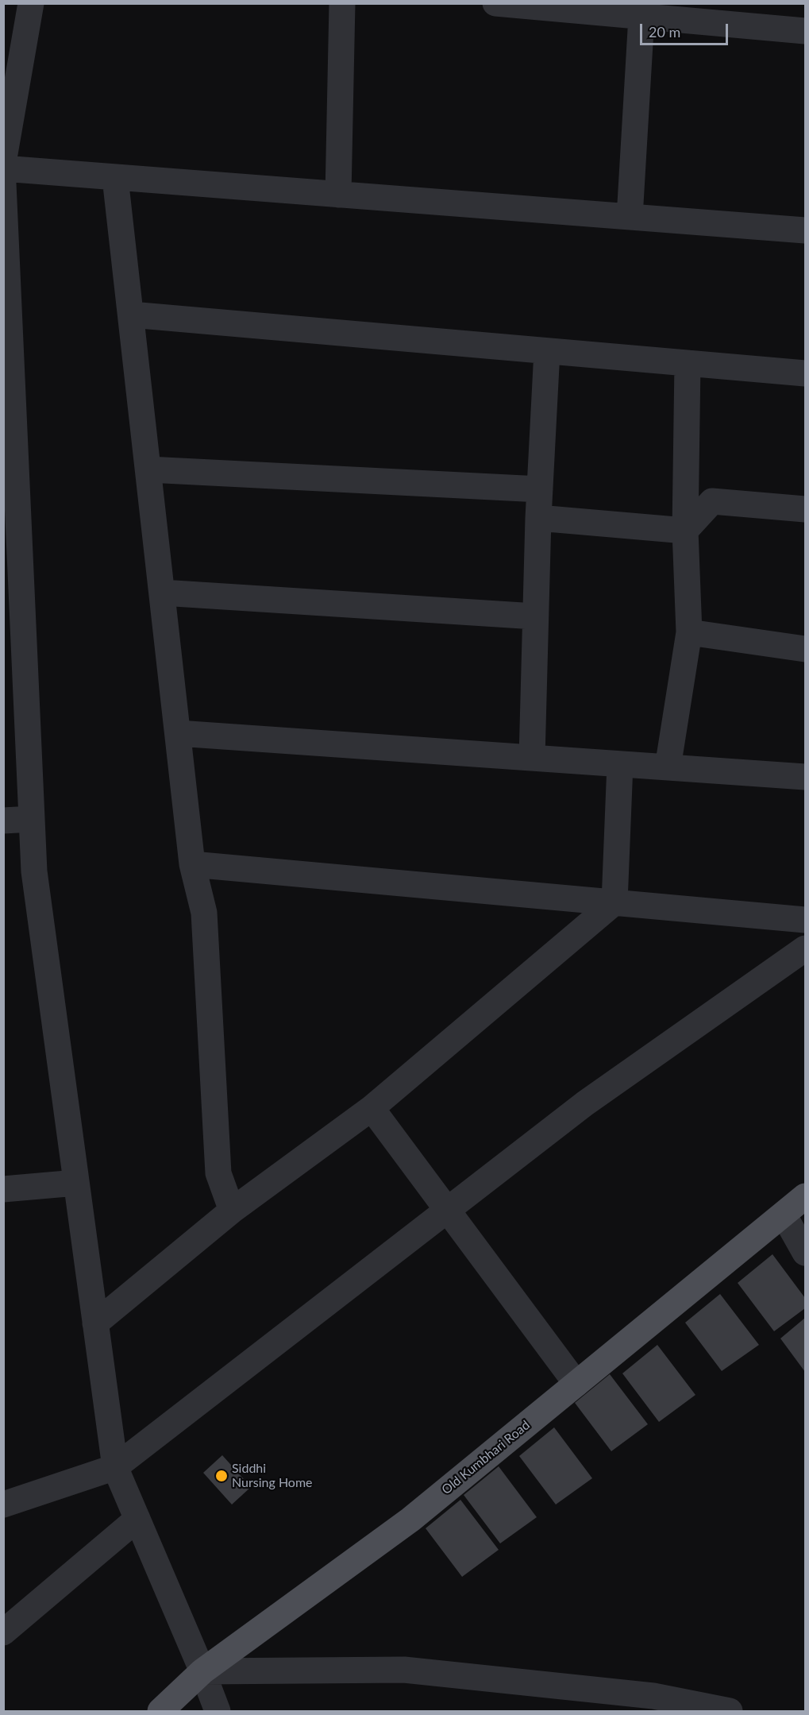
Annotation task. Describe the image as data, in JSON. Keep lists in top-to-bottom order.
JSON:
{
  "streets": {
    "main road": ["Old Kumbhari Road"]
  },
  "places": ["Siddhi Nursing Home"],
  "scale_bar": "20 m"
}
